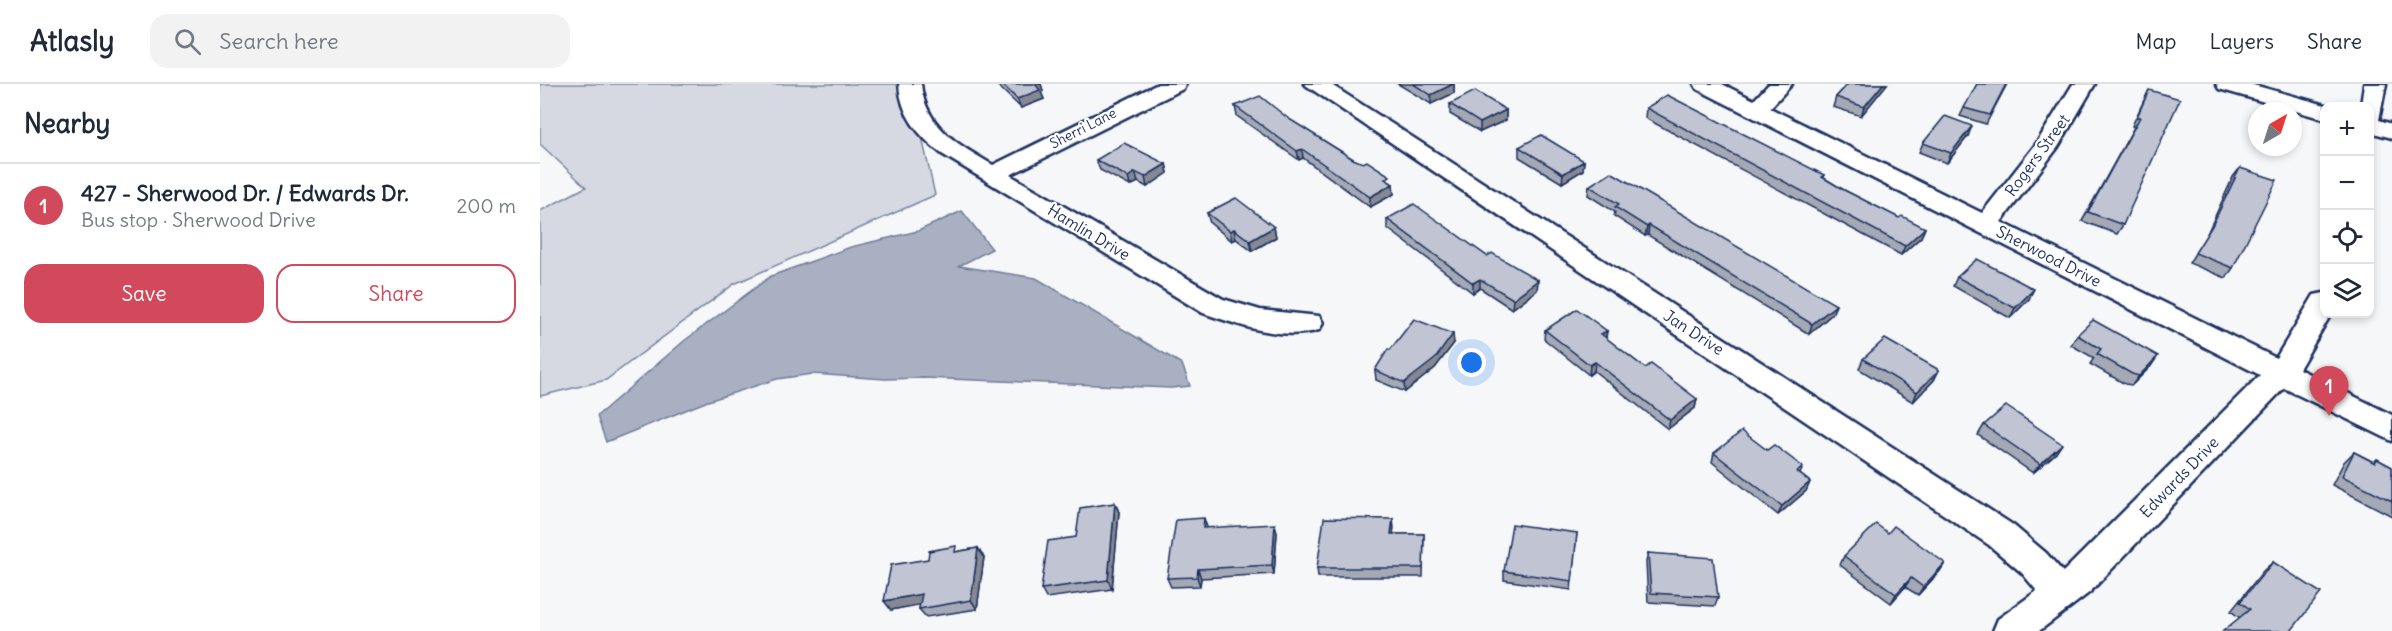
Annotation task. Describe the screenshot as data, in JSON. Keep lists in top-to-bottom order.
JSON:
{
  "streets": {
    "street": [
      "Sherri Lane",
      "Rogers Street",
      "Hamlin Drive",
      "Sherwood Drive",
      "Jan Drive",
      "Edwards Drive"
    ]
  },
  "crossings": [
    ["Sherri Lane", "Hamlin Drive"],
    ["Rogers Street", "Sherwood Drive"],
    ["Sherwood Drive", "Edwards Drive"],
    ["Jan Drive", "Edwards Drive"]
  ],
  "north": "top right",
  "page": {
    "header": "Atlasly",
    "search": "Search here",
    "nav": ["Map", "Layers", "Share"],
    "heading": "Nearby",
    "map_buttons": ["+", "−"],
    "list": [
      {
        "mark": "1",
        "name": "427 - Sherwood Dr. / Edwards Dr.",
        "note": "Bus stop · Sherwood Drive",
        "value": "200 m"
      }
    ],
    "buttons": ["Save", "Share"],
    "pins": "1"
  }
}
